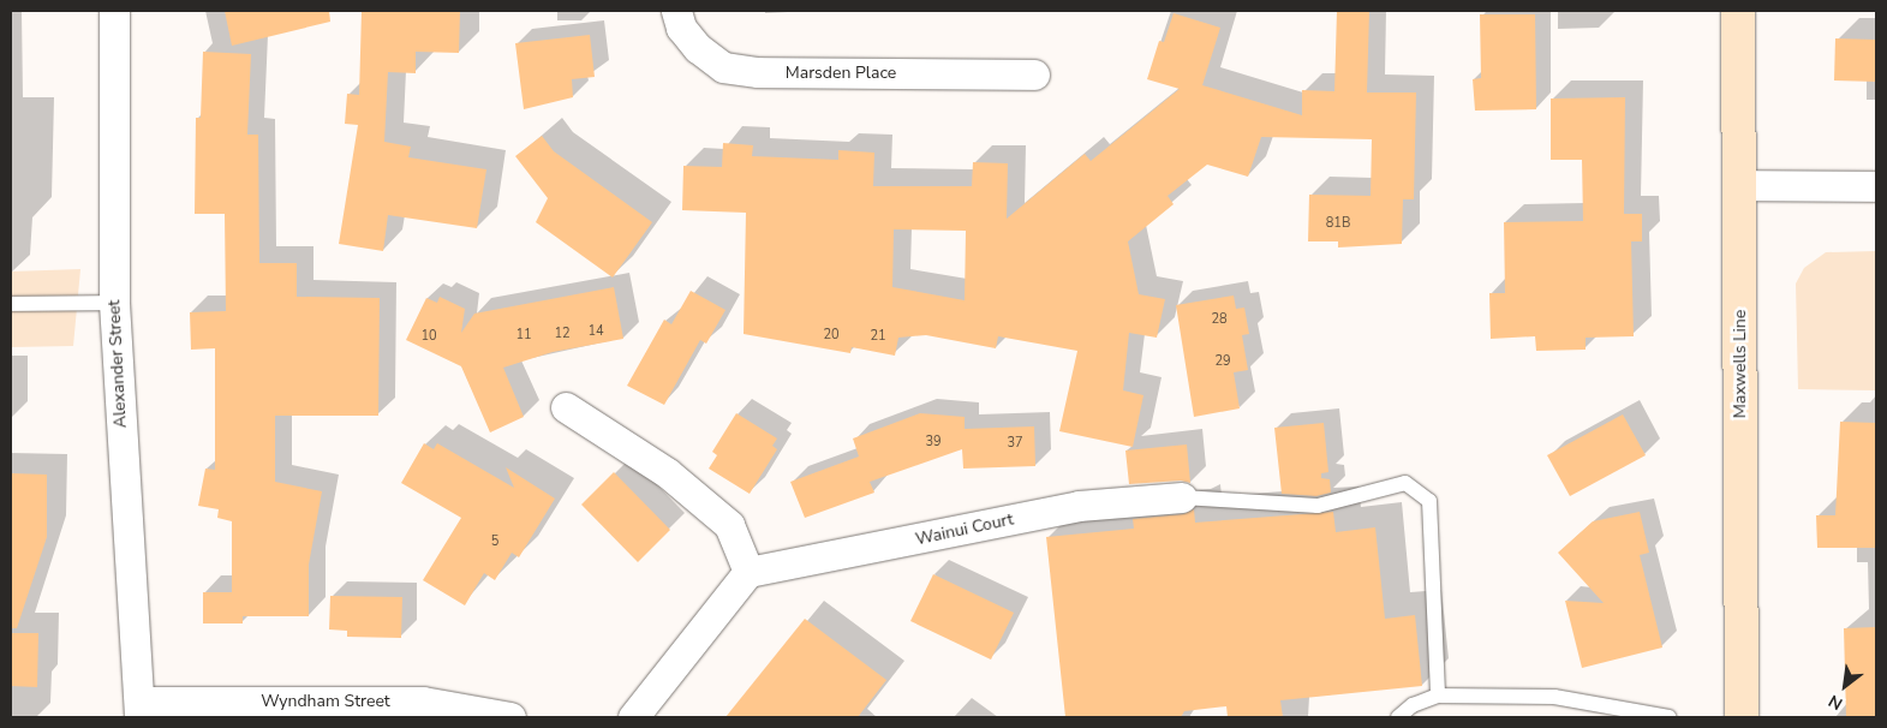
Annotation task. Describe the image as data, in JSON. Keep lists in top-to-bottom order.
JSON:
{
  "streets": {
    "main road": ["Maxwells Line"],
    "street": [
      "Marsden Place",
      "Alexander Street",
      "Wainui Court",
      "Wyndham Street"
    ]
  },
  "crossings": [
    ["Alexander Street", "Wyndham Street"]
  ],
  "house_numbers": [
    "81B",
    "28",
    "14",
    "12",
    "11",
    "20",
    "10",
    "21",
    "29",
    "39",
    "37",
    "5"
  ],
  "north": "bottom left"
}
